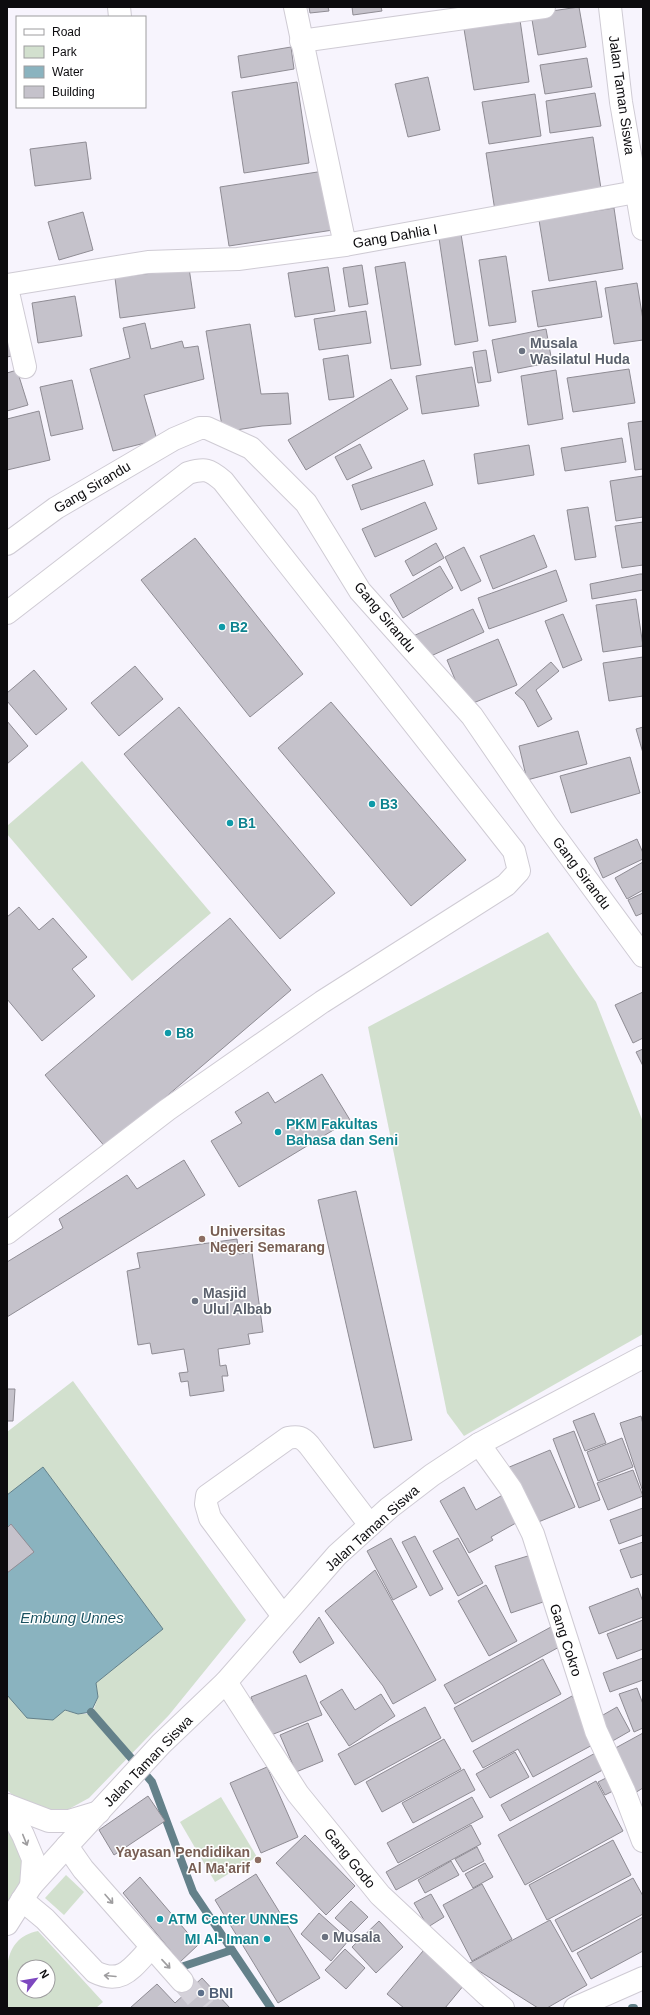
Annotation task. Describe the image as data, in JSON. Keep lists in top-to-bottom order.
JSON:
{
  "streets": {
    "street": [
      "Jalan Taman Siswa",
      "Gang Dahlia I",
      "Gang Sirandu",
      "Gang Cokro",
      "Gang Godo"
    ]
  },
  "crossings": [
    ["Jalan Taman Siswa", "Gang Dahlia I"],
    ["Jalan Taman Siswa", "Gang Cokro"],
    ["Jalan Taman Siswa", "Gang Godo"]
  ],
  "water": ["Embung Unnes"],
  "places": [
    "Musala Wasilatul Huda",
    "B2",
    "B3",
    "B1",
    "B8",
    "PKM Fakultas Bahasa dan Seni",
    "Universitas Negeri Semarang",
    "Masjid Ulul Albab",
    "Yayasan Pendidikan Al Ma'arif",
    "ATM Center UNNES",
    "Musala",
    "MI Al- Iman",
    "BNI"
  ],
  "legend": [
    "Road",
    "Park",
    "Water",
    "Building"
  ],
  "north": "top right"
}
